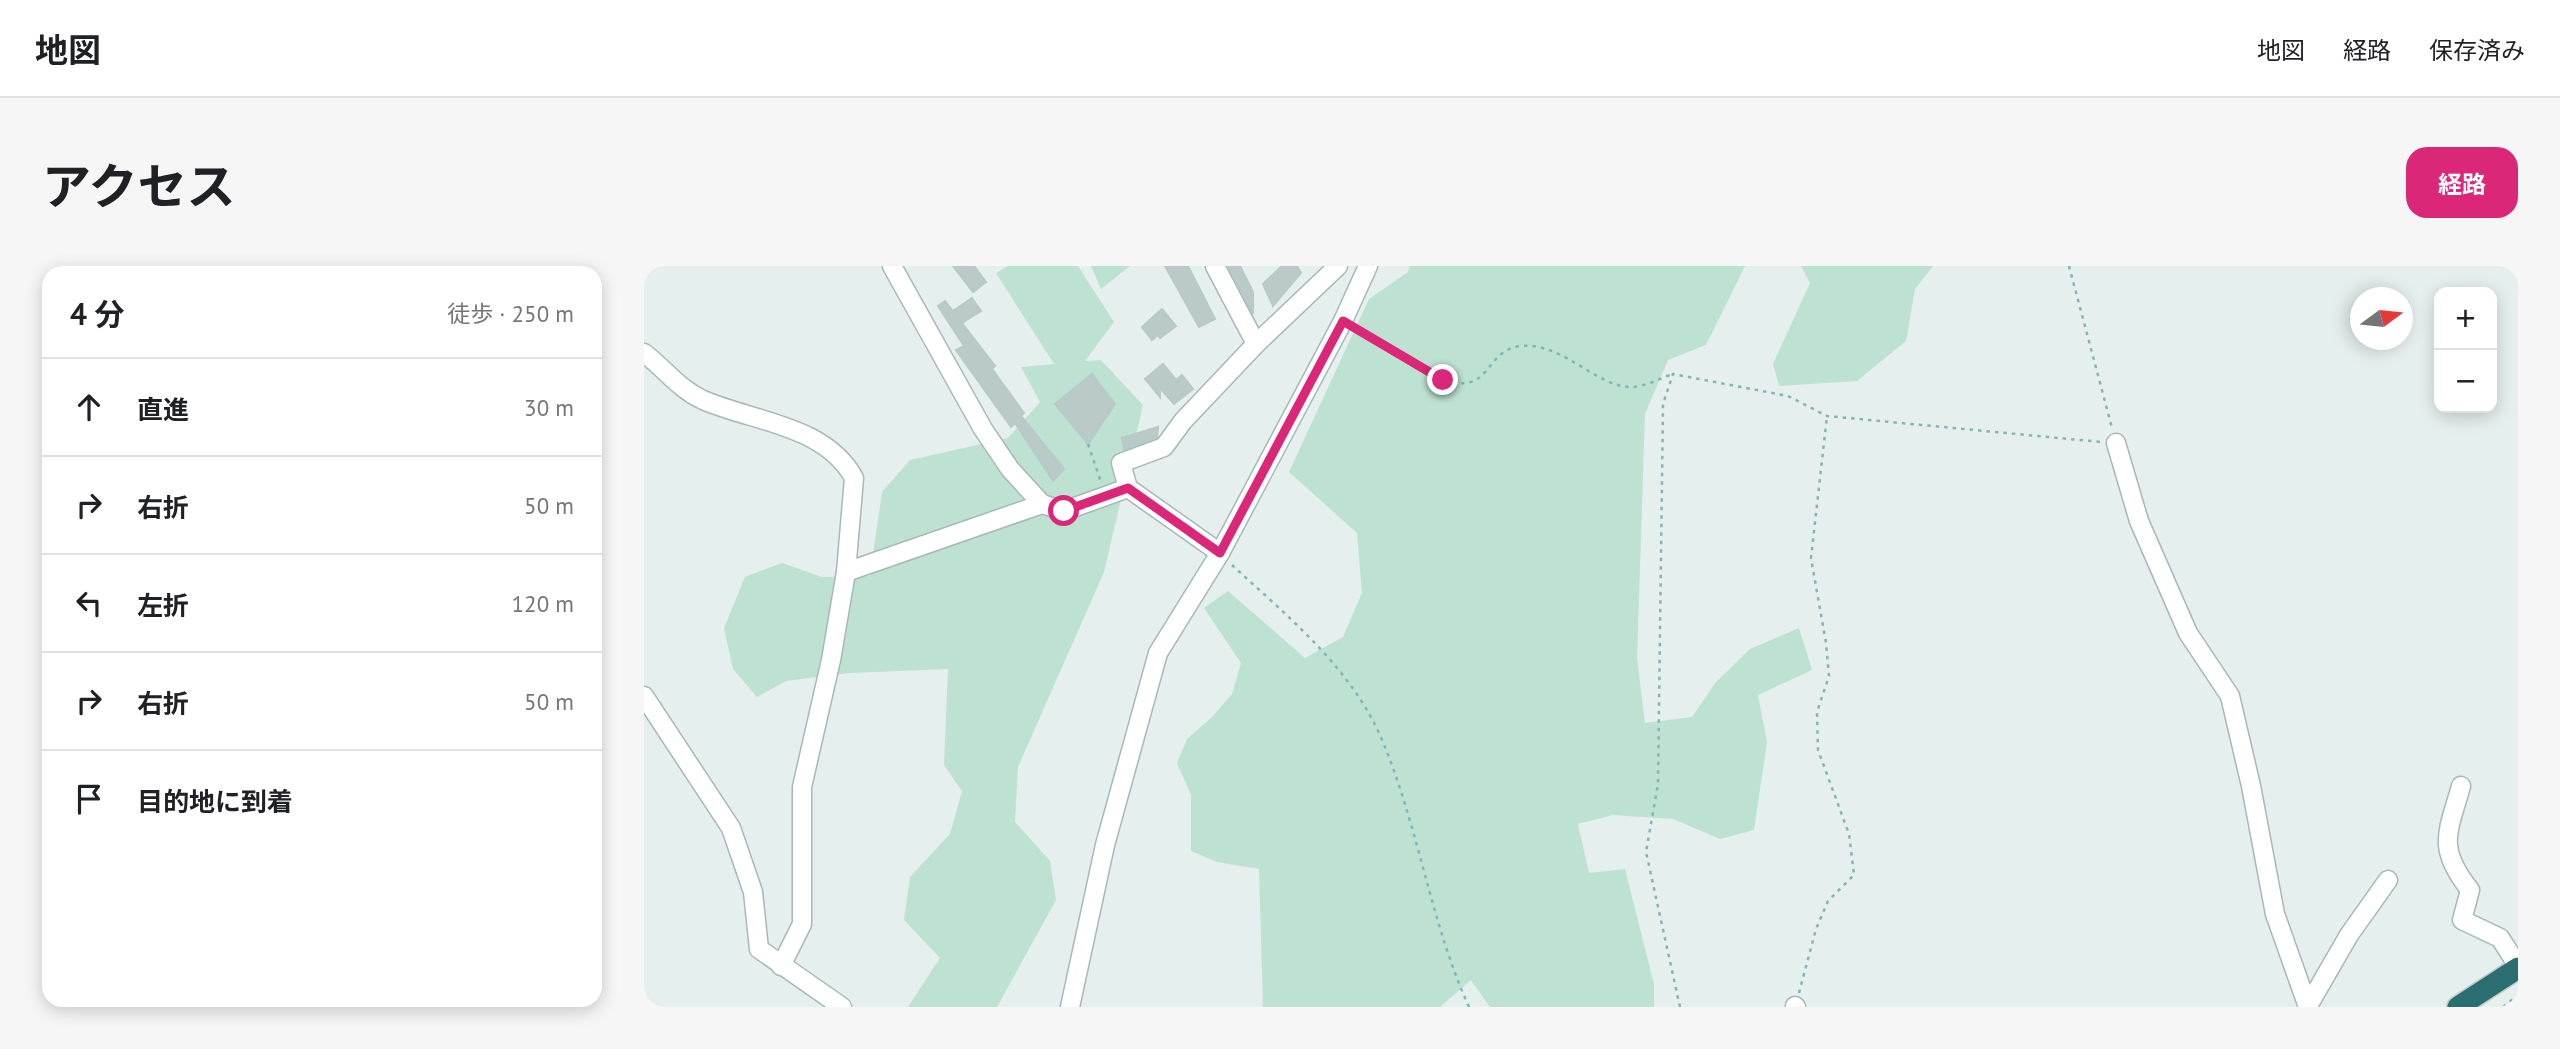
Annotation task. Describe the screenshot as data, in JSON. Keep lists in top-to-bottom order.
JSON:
{
  "north": "right",
  "page": {
    "header": "地図",
    "nav": ["地図", "経路", "保存済み"],
    "title": "アクセス",
    "buttons": "経路",
    "heading": ["4 分", "徒歩 · 250 m"],
    "map_buttons": ["+", "−"],
    "list": [
      ["直進", "30 m"],
      ["右折", "50 m"],
      ["左折", "120 m"],
      ["右折", "50 m"],
      "目的地に到着"
    ]
  }
}
